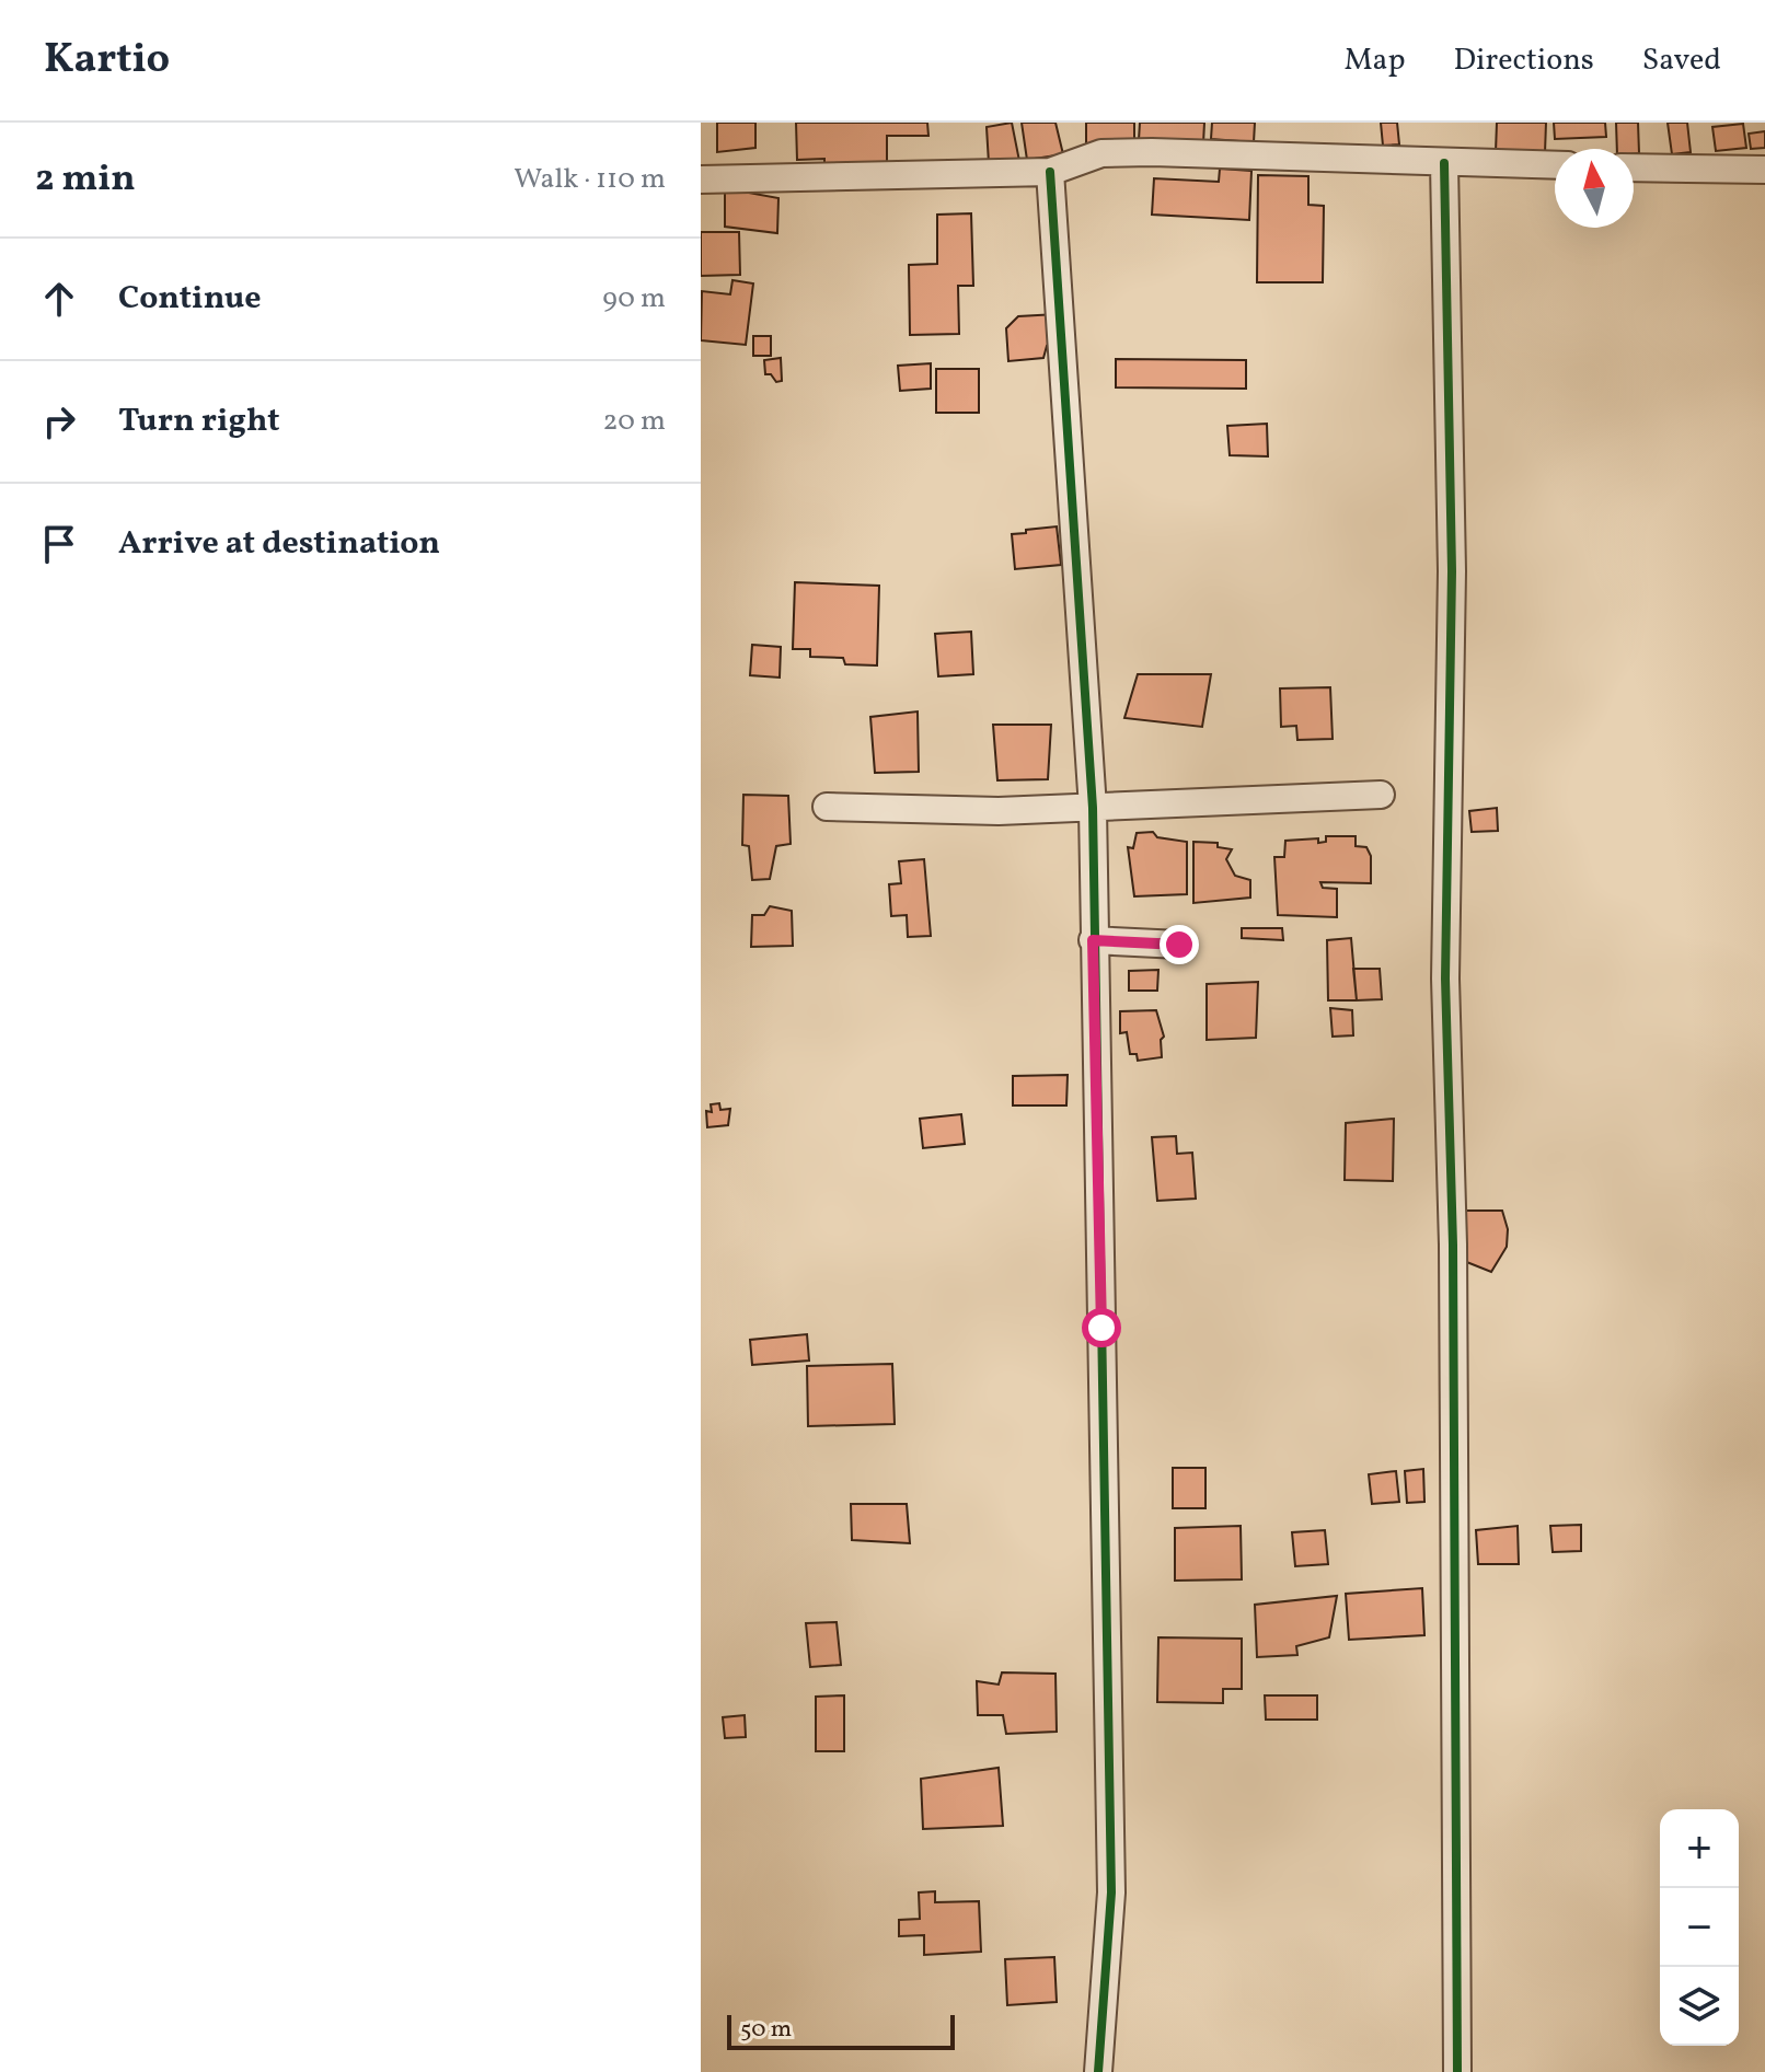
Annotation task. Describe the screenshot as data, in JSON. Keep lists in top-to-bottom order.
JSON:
{
  "scale_bar": "50 m",
  "north": "top",
  "page": {
    "header": "Kartio",
    "nav": ["Map", "Directions", "Saved"],
    "heading": ["2 min", "Walk · 110 m"],
    "list": [
      ["Continue", "90 m"],
      ["Turn right", "20 m"],
      "Arrive at destination"
    ],
    "map_buttons": ["+", "−"],
    "scale": "50 m"
  }
}
